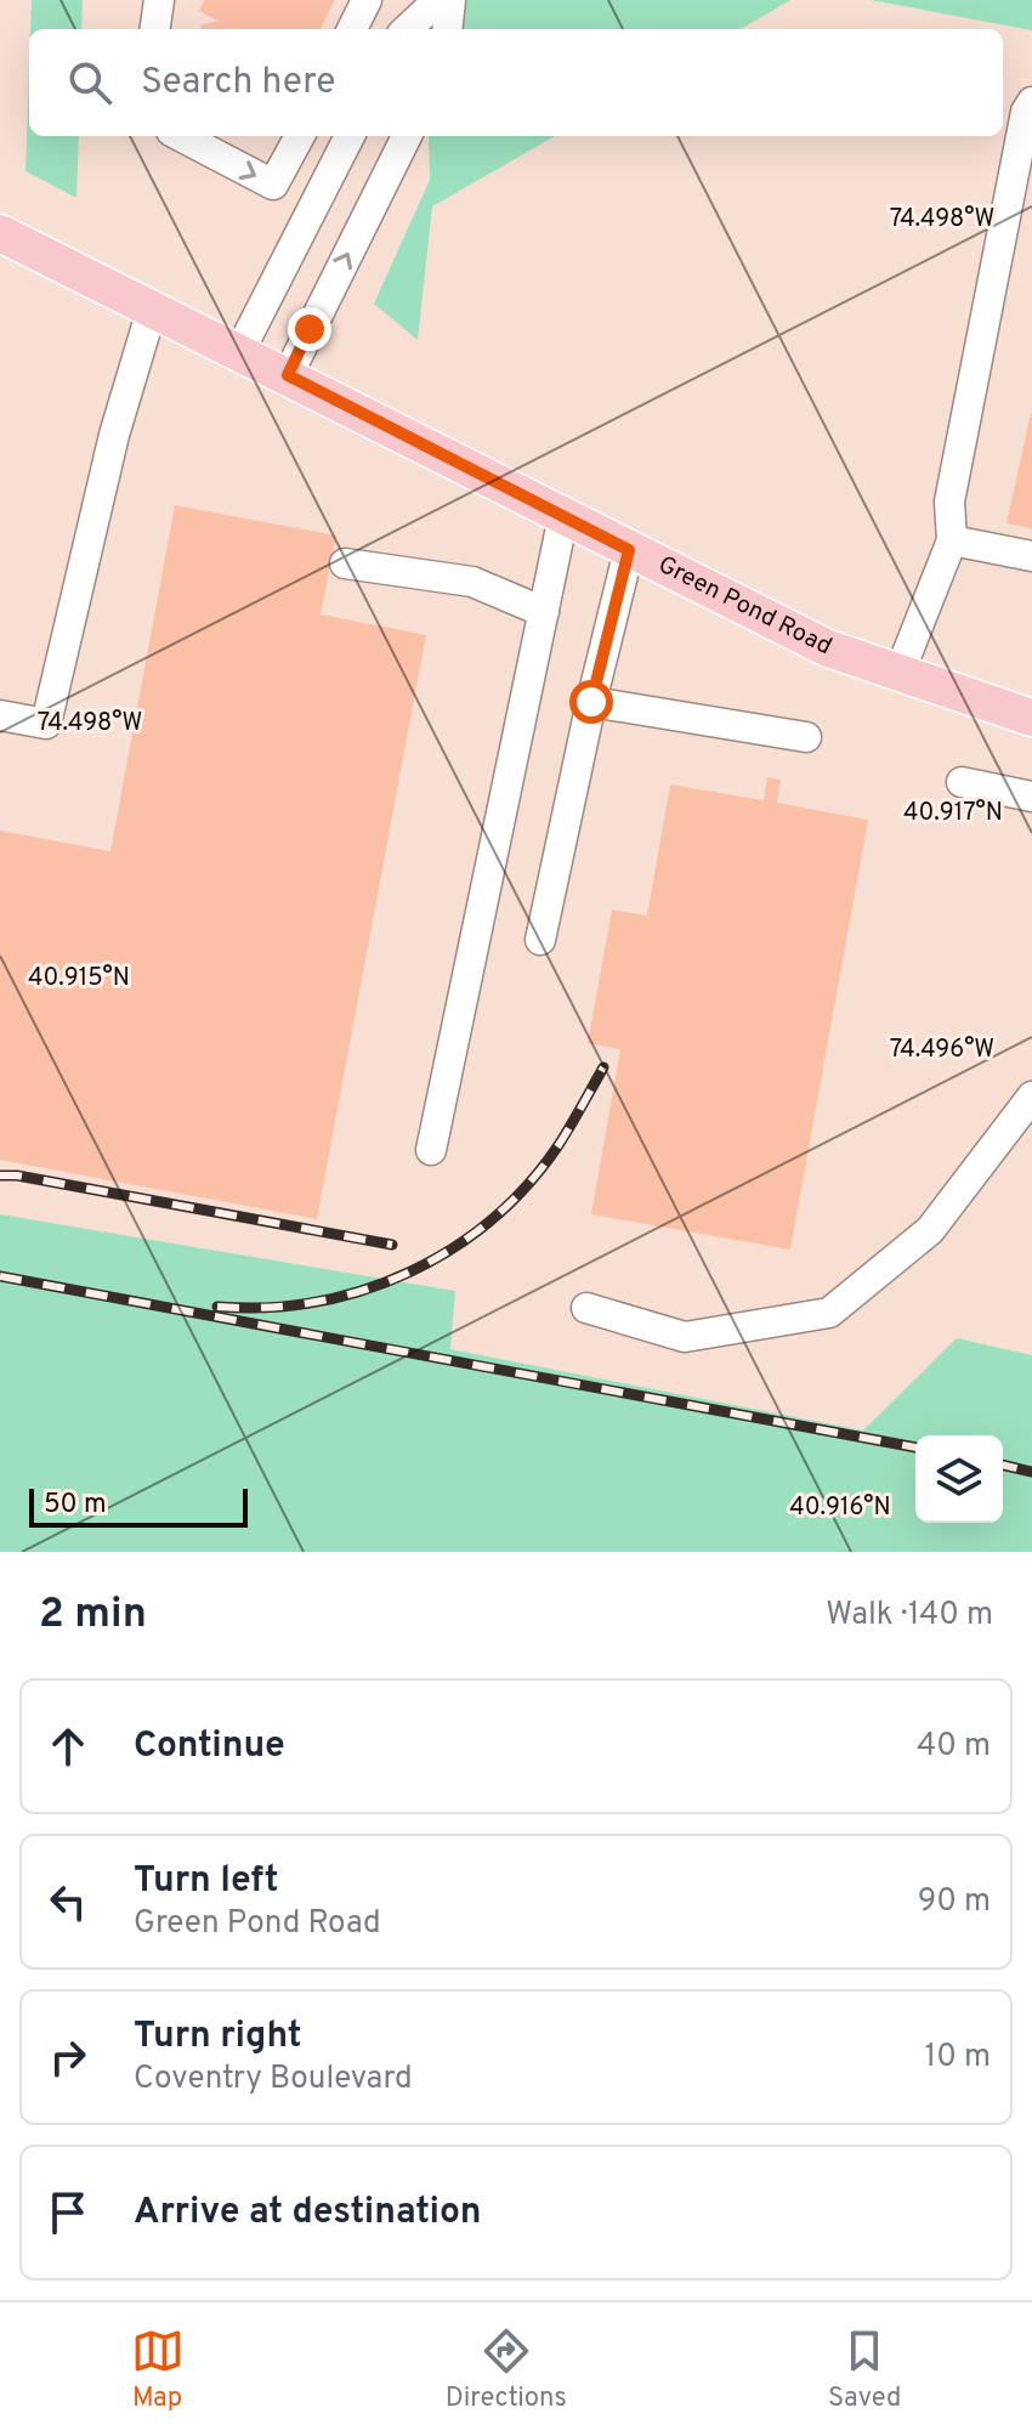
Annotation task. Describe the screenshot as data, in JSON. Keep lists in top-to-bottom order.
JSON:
{
  "streets": {
    "main road": ["Green Pond Road"]
  },
  "scale_bar": "50 m",
  "page": {
    "search": "Search here",
    "scale": "50 m",
    "heading": ["2 min", "Walk · 140 m"],
    "list": [
      ["Continue", "40 m"],
      ["Turn left", "Green Pond Road", "90 m"],
      ["Turn right", "Coventry Boulevard", "10 m"],
      "Arrive at destination"
    ],
    "nav": ["Map", "Directions", "Saved"]
  },
  "coordinates": [
    "74.498°W",
    "40.917°N",
    "40.915°N",
    "74.496°W",
    "40.916°N"
  ]
}
